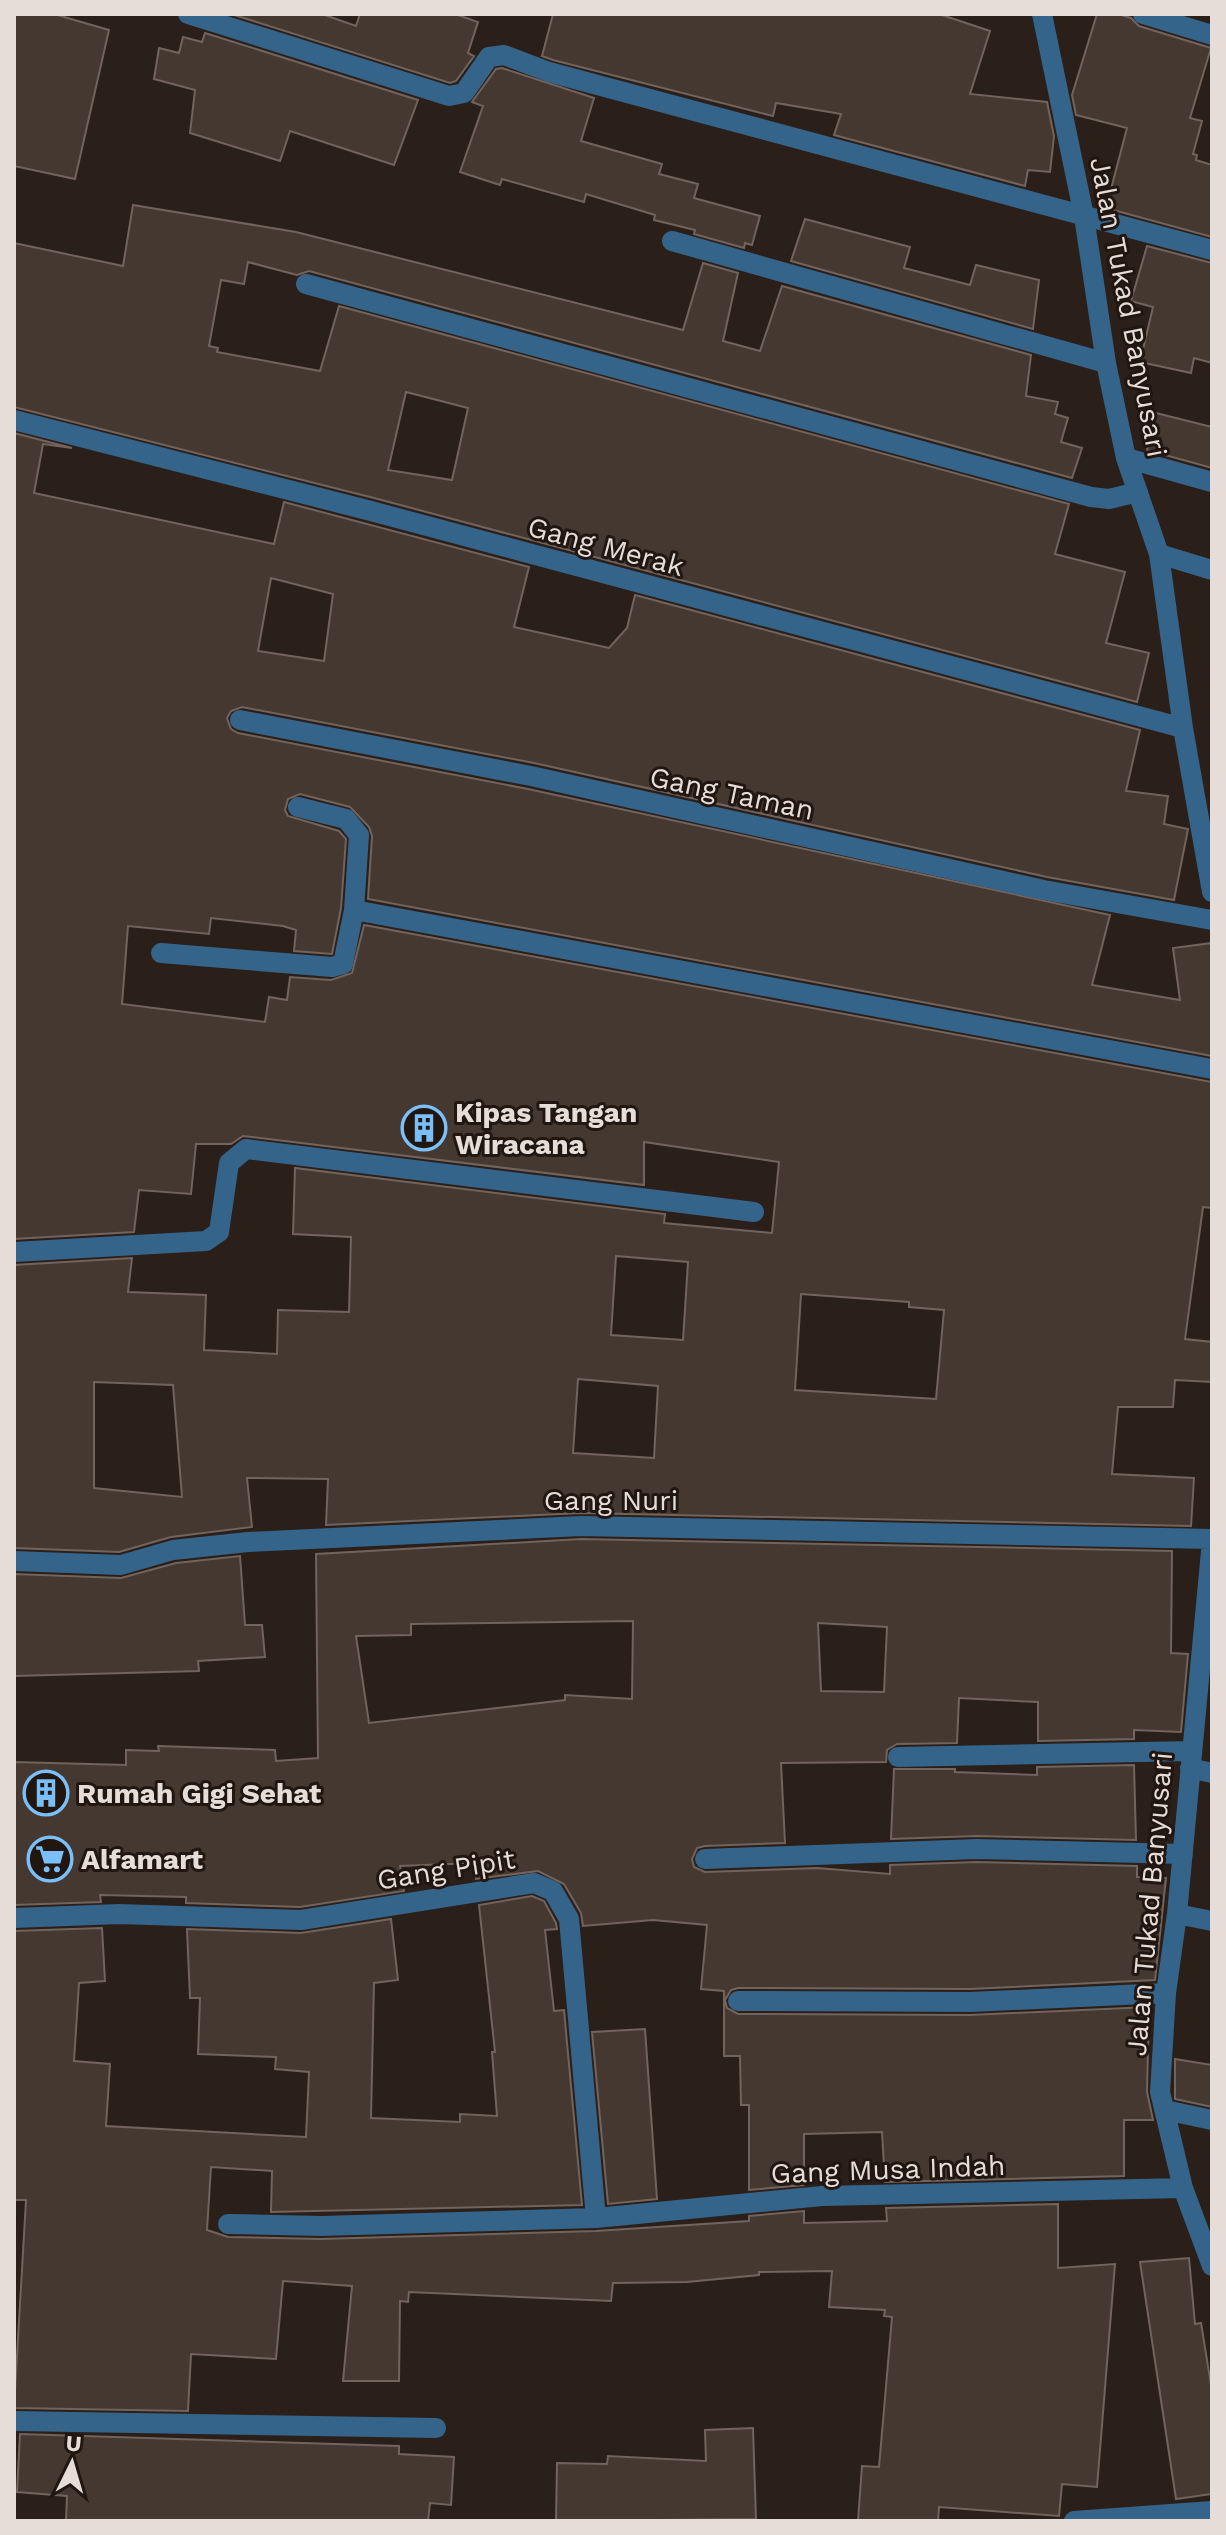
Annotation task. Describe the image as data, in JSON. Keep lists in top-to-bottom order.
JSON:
{
  "streets": {
    "street": [
      "Jalan Tukad Banyusari",
      "Gang Merak",
      "Gang Taman",
      "Gang Nuri",
      "Gang Pipit",
      "Gang Musa Indah"
    ]
  },
  "crossings": [
    ["Jalan Tukad Banyusari", "Gang Merak"],
    ["Jalan Tukad Banyusari", "Gang Nuri"],
    ["Jalan Tukad Banyusari", "Gang Musa Indah"],
    ["Gang Pipit", "Gang Musa Indah"]
  ],
  "places": {
    "building": ["Kipas Tangan Wiracana", "Rumah Gigi Sehat"],
    "supermarket": ["Alfamart"]
  },
  "north": "top"
}
